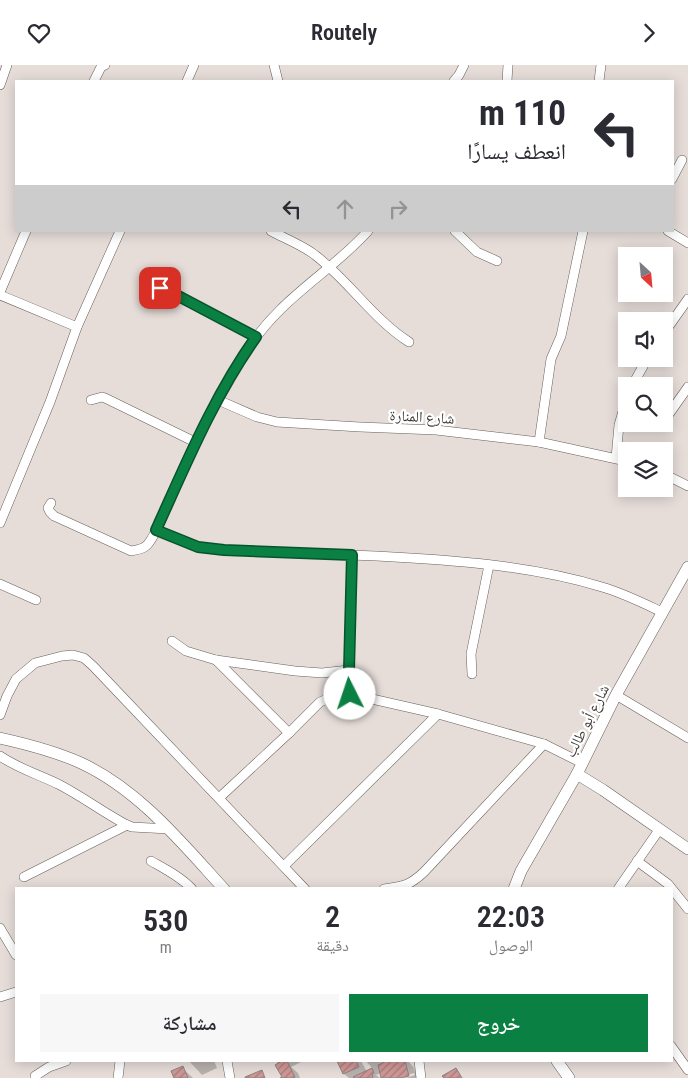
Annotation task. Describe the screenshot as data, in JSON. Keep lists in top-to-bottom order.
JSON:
{
  "streets": {
    "street": ["شارع المنارة", "شارع أبو طالب"]
  },
  "north": "bottom right",
  "page": {
    "header": "Routely",
    "turn": ["110 m", "انعطف يسارًا"],
    "eta": [
      "22:03",
      "الوصول",
      "2",
      "دقيقة",
      "530",
      "m"
    ],
    "buttons": ["خروج", "مشاركة"]
  }
}
